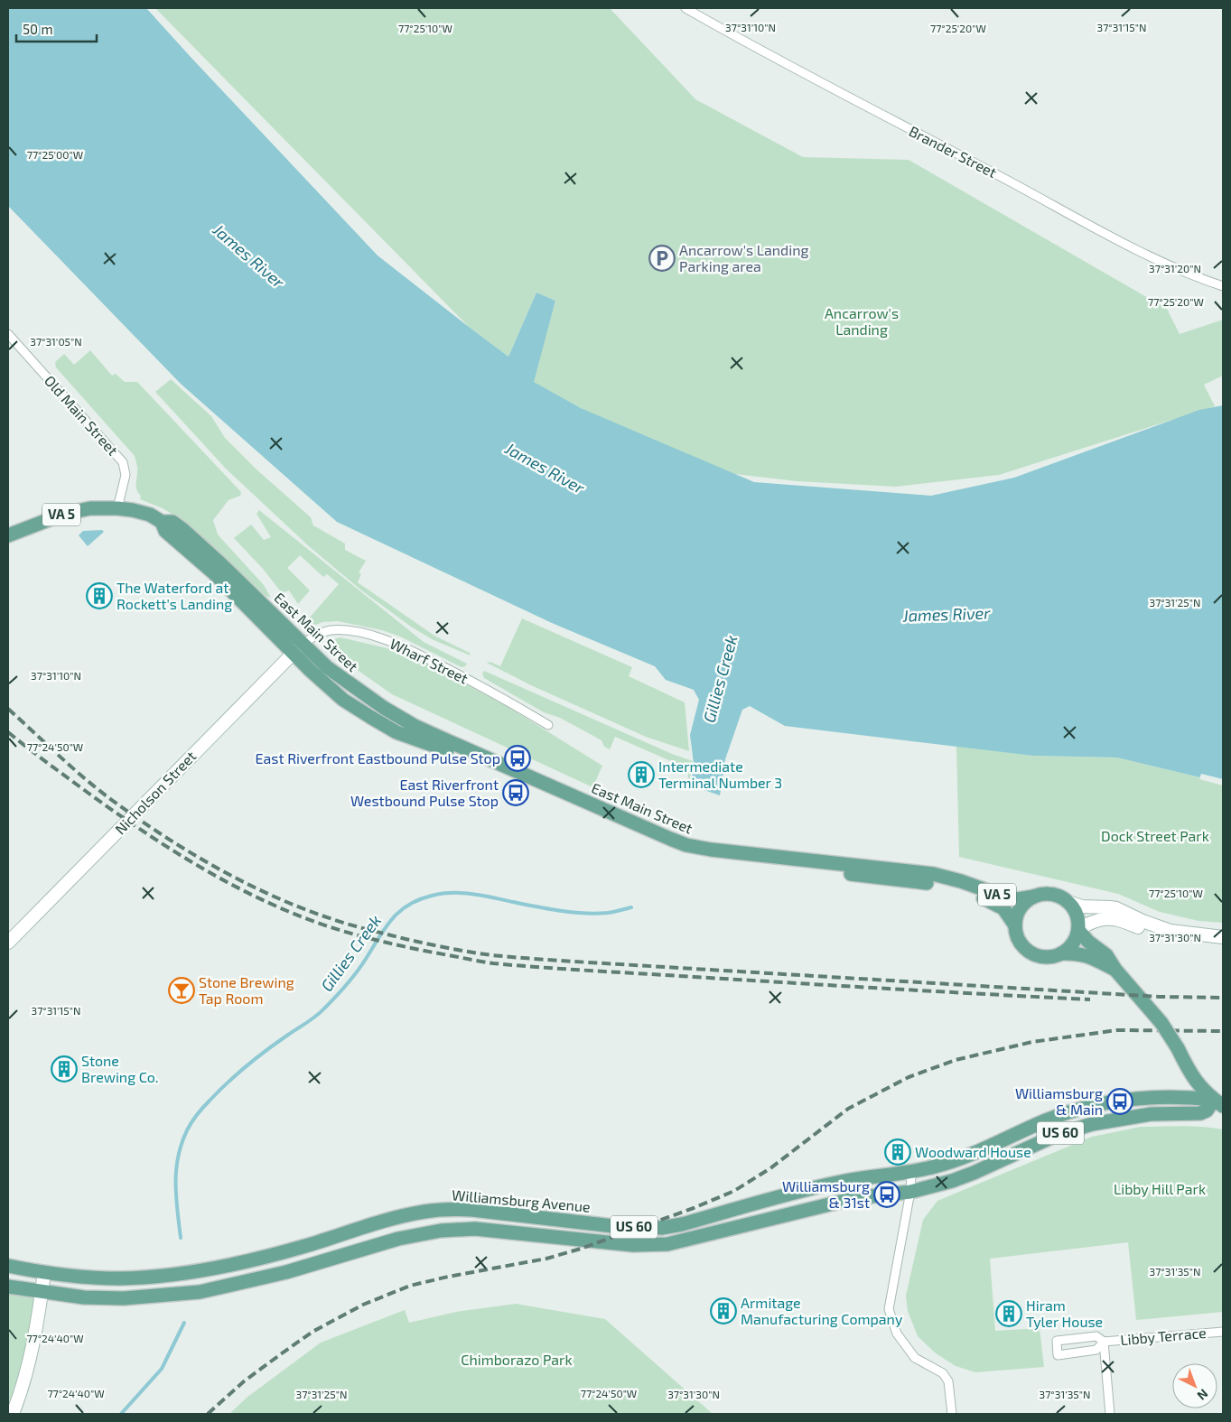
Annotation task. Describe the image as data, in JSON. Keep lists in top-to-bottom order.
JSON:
{
  "streets": {
    "main road": [
      "VA 5",
      "East Main Street",
      "Nicholson Street",
      "US 60",
      "Williamsburg Avenue"
    ],
    "street": [
      "Brander Street",
      "Old Main Street",
      "Wharf Street",
      "Libby Terrace"
    ]
  },
  "crossings": [
    ["Old Main Street", "East Main Street"],
    ["VA 5", "East Main Street"],
    ["VA 5", "US 60"],
    ["VA 5", "Williamsburg Avenue"],
    ["East Main Street", "Wharf Street"],
    ["East Main Street", "Nicholson Street"],
    ["Wharf Street", "Nicholson Street"],
    ["US 60", "Williamsburg Avenue"]
  ],
  "water": ["James River", "Gillies Creek"],
  "parks": [
    "Ancarrow's Landing",
    "Dock Street Park",
    "Libby Hill Park",
    "Chimborazo Park"
  ],
  "places": {
    "parking": ["Ancarrow's Landing Parking area"],
    "building": [
      "The Waterford at Rockett's Landing",
      "Intermediate Terminal Number 3",
      "Stone Brewing Co.",
      "Woodward House",
      "Armitage Manufacturing Company",
      "Hiram Tyler House"
    ],
    "bus stop": [
      "East Riverfront Eastbound Pulse Stop",
      "East Riverfront Westbound Pulse Stop",
      "Williamsburg & Main",
      "Williamsburg & 31st"
    ],
    "bar": ["Stone Brewing Tap Room"]
  },
  "scale_bar": "50 m",
  "north": "bottom right",
  "coordinates": [
    "37°31'10\"N",
    "37°31'15\"N",
    "77°25'10\"W",
    "77°25'20\"W",
    "77°25'00\"W",
    "37°31'20\"N",
    "37°31'05\"N",
    "37°31'25\"N",
    "77°24'50\"W",
    "37°31'30\"N",
    "37°31'35\"N",
    "77°24'40\"W"
  ]
}
